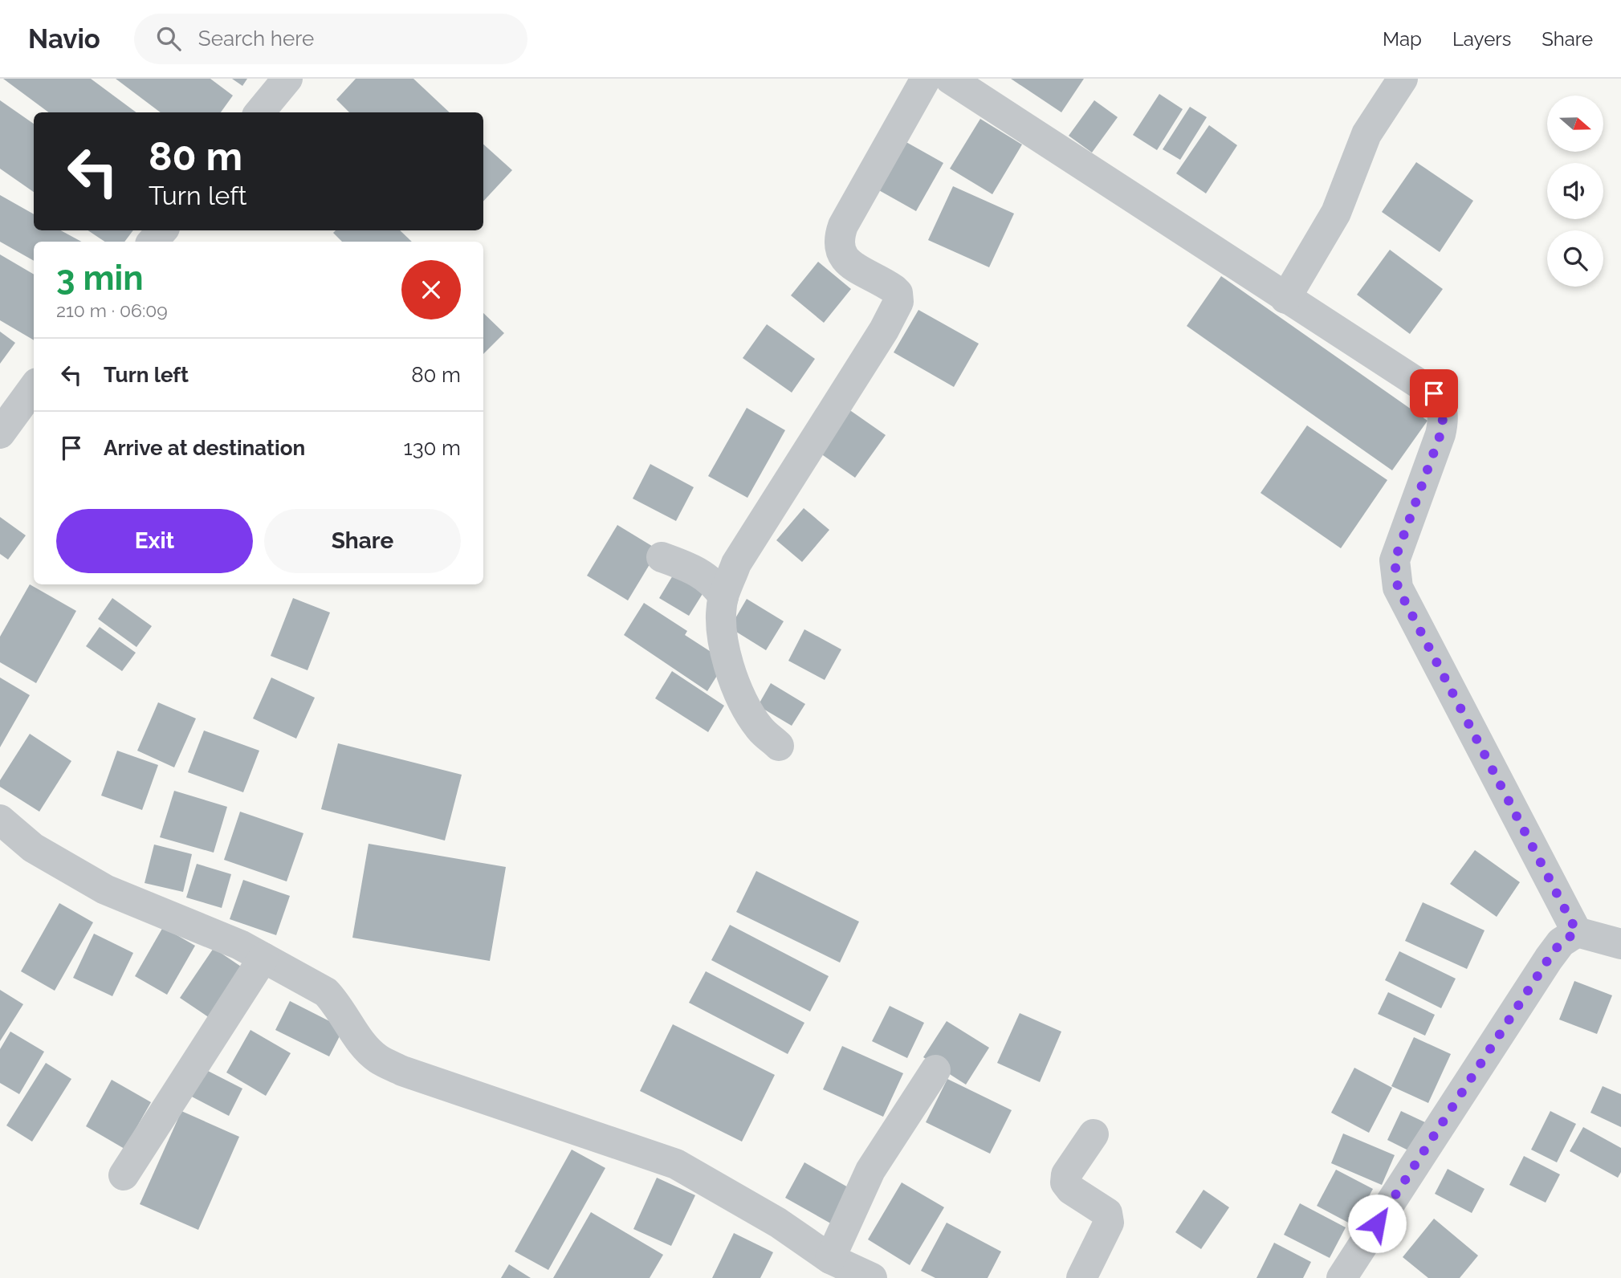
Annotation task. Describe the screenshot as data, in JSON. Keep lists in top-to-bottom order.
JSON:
{
  "north": "right",
  "page": {
    "header": "Navio",
    "search": "Search here",
    "nav": ["Map", "Layers", "Share"],
    "turn": ["80 m", "Turn left"],
    "heading": ["3 min", "210 m · 06:09"],
    "list": [
      {
        "name": "Turn left",
        "value": "80 m"
      },
      {
        "name": "Arrive at destination",
        "value": "130 m"
      }
    ],
    "buttons": ["Exit", "Share"]
  }
}
